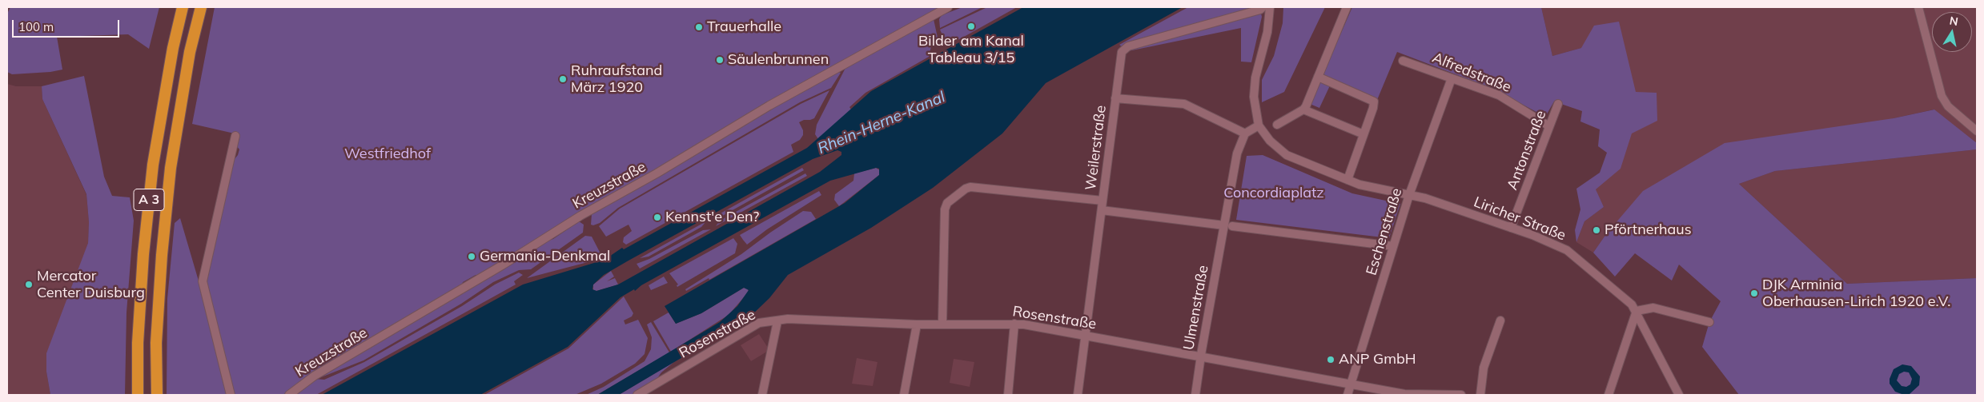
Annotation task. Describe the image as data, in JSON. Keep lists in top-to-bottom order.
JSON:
{
  "streets": {
    "highway": ["A 3"],
    "street": [
      "Alfredstraße",
      "Weilerstraße",
      "Antonstraße",
      "Kreuzstraße",
      "Liricher Straße",
      "Eschenstraße",
      "Ulmenstraße",
      "Rosenstraße"
    ]
  },
  "crossings": [
    ["Alfredstraße", "Antonstraße"],
    ["Alfredstraße", "Eschenstraße"],
    ["Weilerstraße", "Rosenstraße"],
    ["Antonstraße", "Liricher Straße"],
    ["Liricher Straße", "Eschenstraße"],
    ["Eschenstraße", "Rosenstraße"],
    ["Ulmenstraße", "Rosenstraße"]
  ],
  "water": ["Rhein-Herne-Kanal"],
  "parks": ["Westfriedhof", "Concordiaplatz"],
  "places": [
    "Bilder am Kanal Tableau 3/15",
    "Trauerhalle",
    "Säulenbrunnen",
    "Ruhraufstand März 1920",
    "Kennst'e Den?",
    "Pförtnerhaus",
    "Germania-Denkmal",
    "Mercator Center Duisburg",
    "DJK Arminia Oberhausen-Lirich 1920 e.V.",
    "ANP GmbH"
  ],
  "scale_bar": "100 m",
  "north": "top"
}
